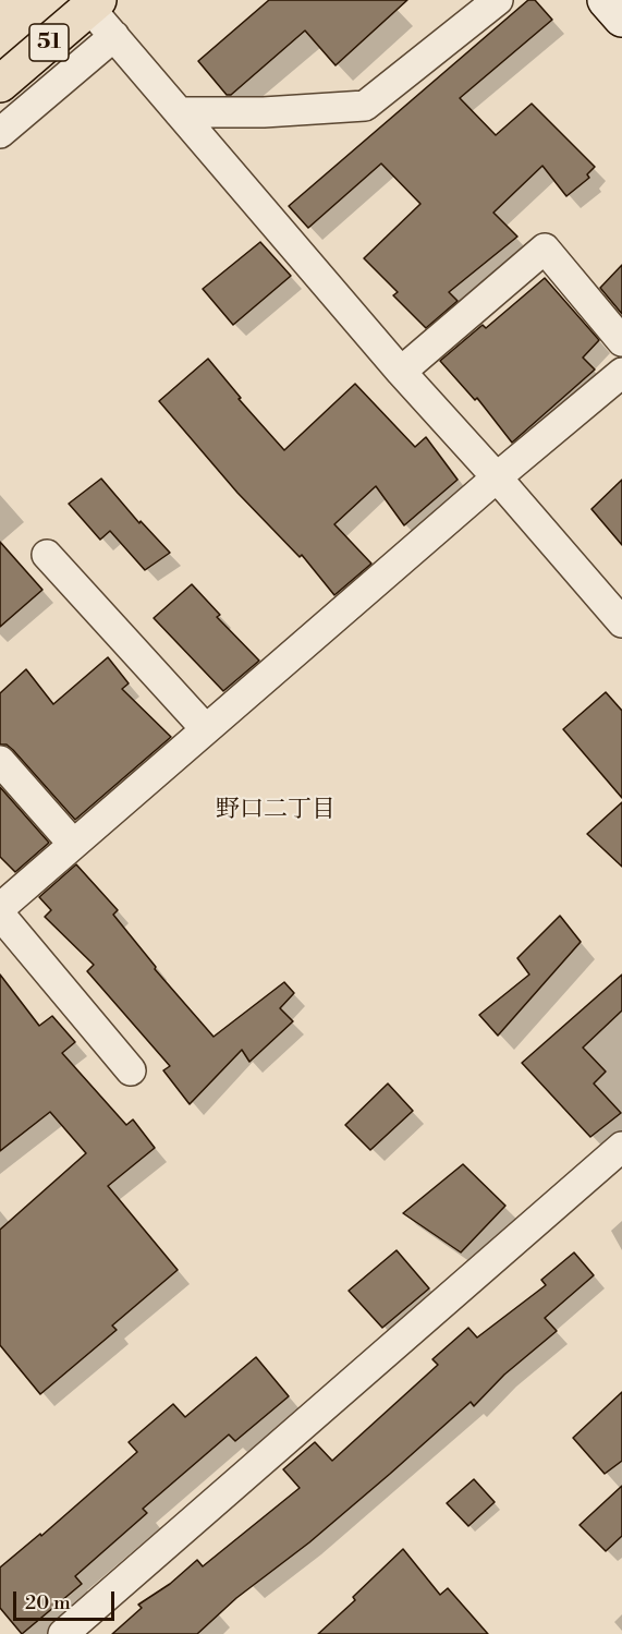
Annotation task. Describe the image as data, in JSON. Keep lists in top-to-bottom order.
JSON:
{
  "streets": {
    "main road": ["51"]
  },
  "districts": ["野口二丁目"],
  "scale_bar": "20 m"
}
